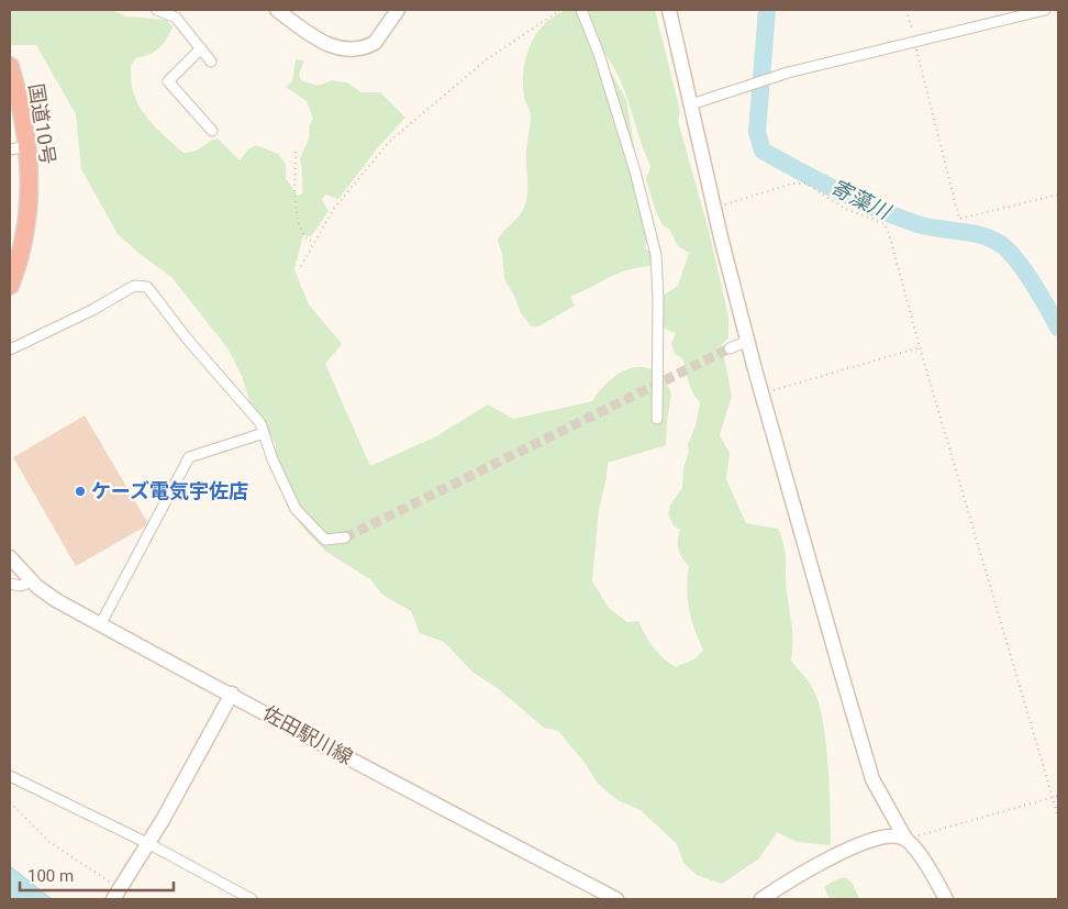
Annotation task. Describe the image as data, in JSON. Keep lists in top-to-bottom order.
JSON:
{
  "streets": {
    "highway": ["国道10号"],
    "street": ["佐田駅川線"]
  },
  "water": ["寄藻川"],
  "places": ["ケーズ電気宇佐店"],
  "scale_bar": "100 m"
}
